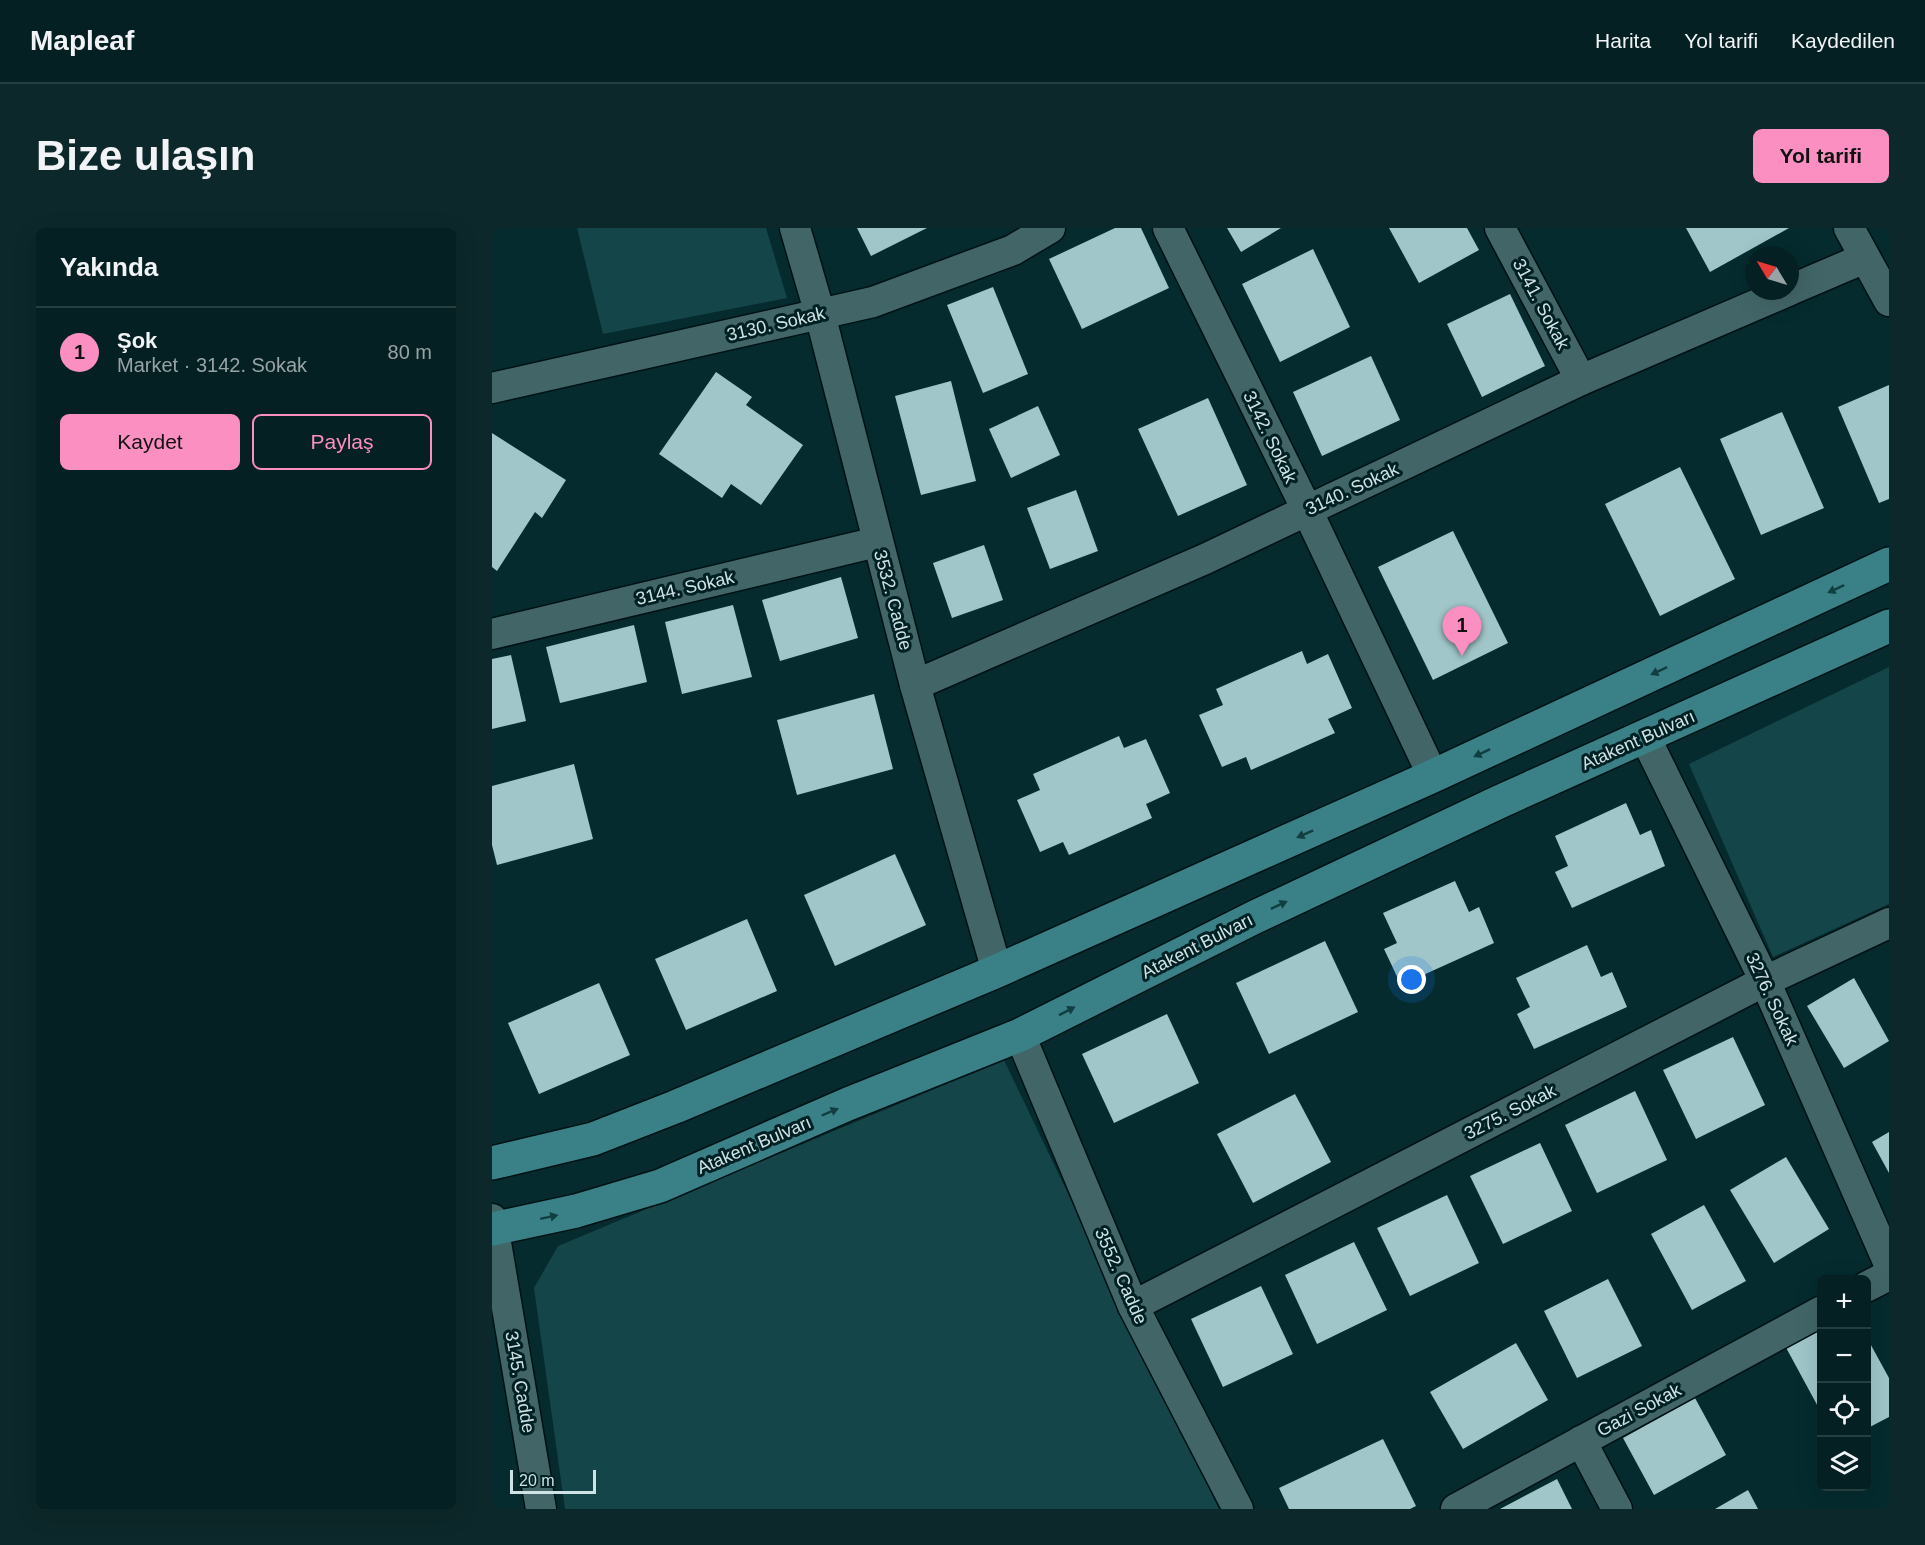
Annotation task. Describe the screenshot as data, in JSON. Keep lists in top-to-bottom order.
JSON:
{
  "streets": {
    "main road": ["Atakent Bulvarı"],
    "street": [
      "3141. Sokak",
      "3130. Sokak",
      "3142. Sokak",
      "3140. Sokak",
      "3144. Sokak",
      "3532. Cadde",
      "3276. Sokak",
      "3275. Sokak",
      "3552. Cadde",
      "3145. Cadde",
      "Gazi Sokak"
    ]
  },
  "crossings": [
    ["3141. Sokak", "3140. Sokak"],
    ["3130. Sokak", "3532. Cadde"],
    ["3142. Sokak", "3140. Sokak"],
    ["3140. Sokak", "3532. Cadde"],
    ["3144. Sokak", "3532. Cadde"],
    ["Atakent Bulvarı", "3276. Sokak"],
    ["Atakent Bulvarı", "3552. Cadde"],
    ["Atakent Bulvarı", "3145. Cadde"],
    ["3276. Sokak", "3275. Sokak"],
    ["3275. Sokak", "3552. Cadde"]
  ],
  "scale_bar": "20 m",
  "north": "top left",
  "page": {
    "header": "Mapleaf",
    "nav": ["Harita", "Yol tarifi", "Kaydedilen"],
    "buttons": [
      "Yol tarifi",
      ["Kaydet", "Paylaş"]
    ],
    "title": "Bize ulaşın",
    "heading": "Yakında",
    "list": [
      {
        "mark": "1",
        "name": "Şok",
        "note": "Market · 3142. Sokak",
        "value": "80 m"
      }
    ],
    "pins": "1",
    "map_buttons": ["+", "−"],
    "scale": "20 m"
  }
}
